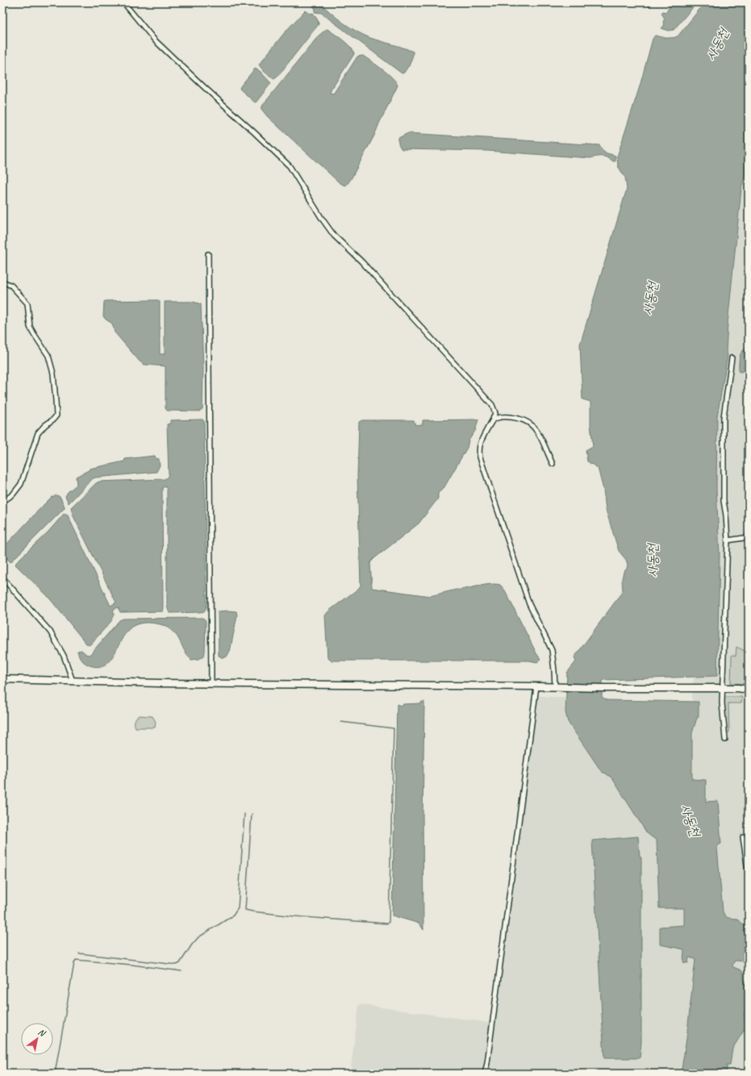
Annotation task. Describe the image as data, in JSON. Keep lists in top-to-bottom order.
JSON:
{
  "water": ["사동천"],
  "north": "top right"
}
